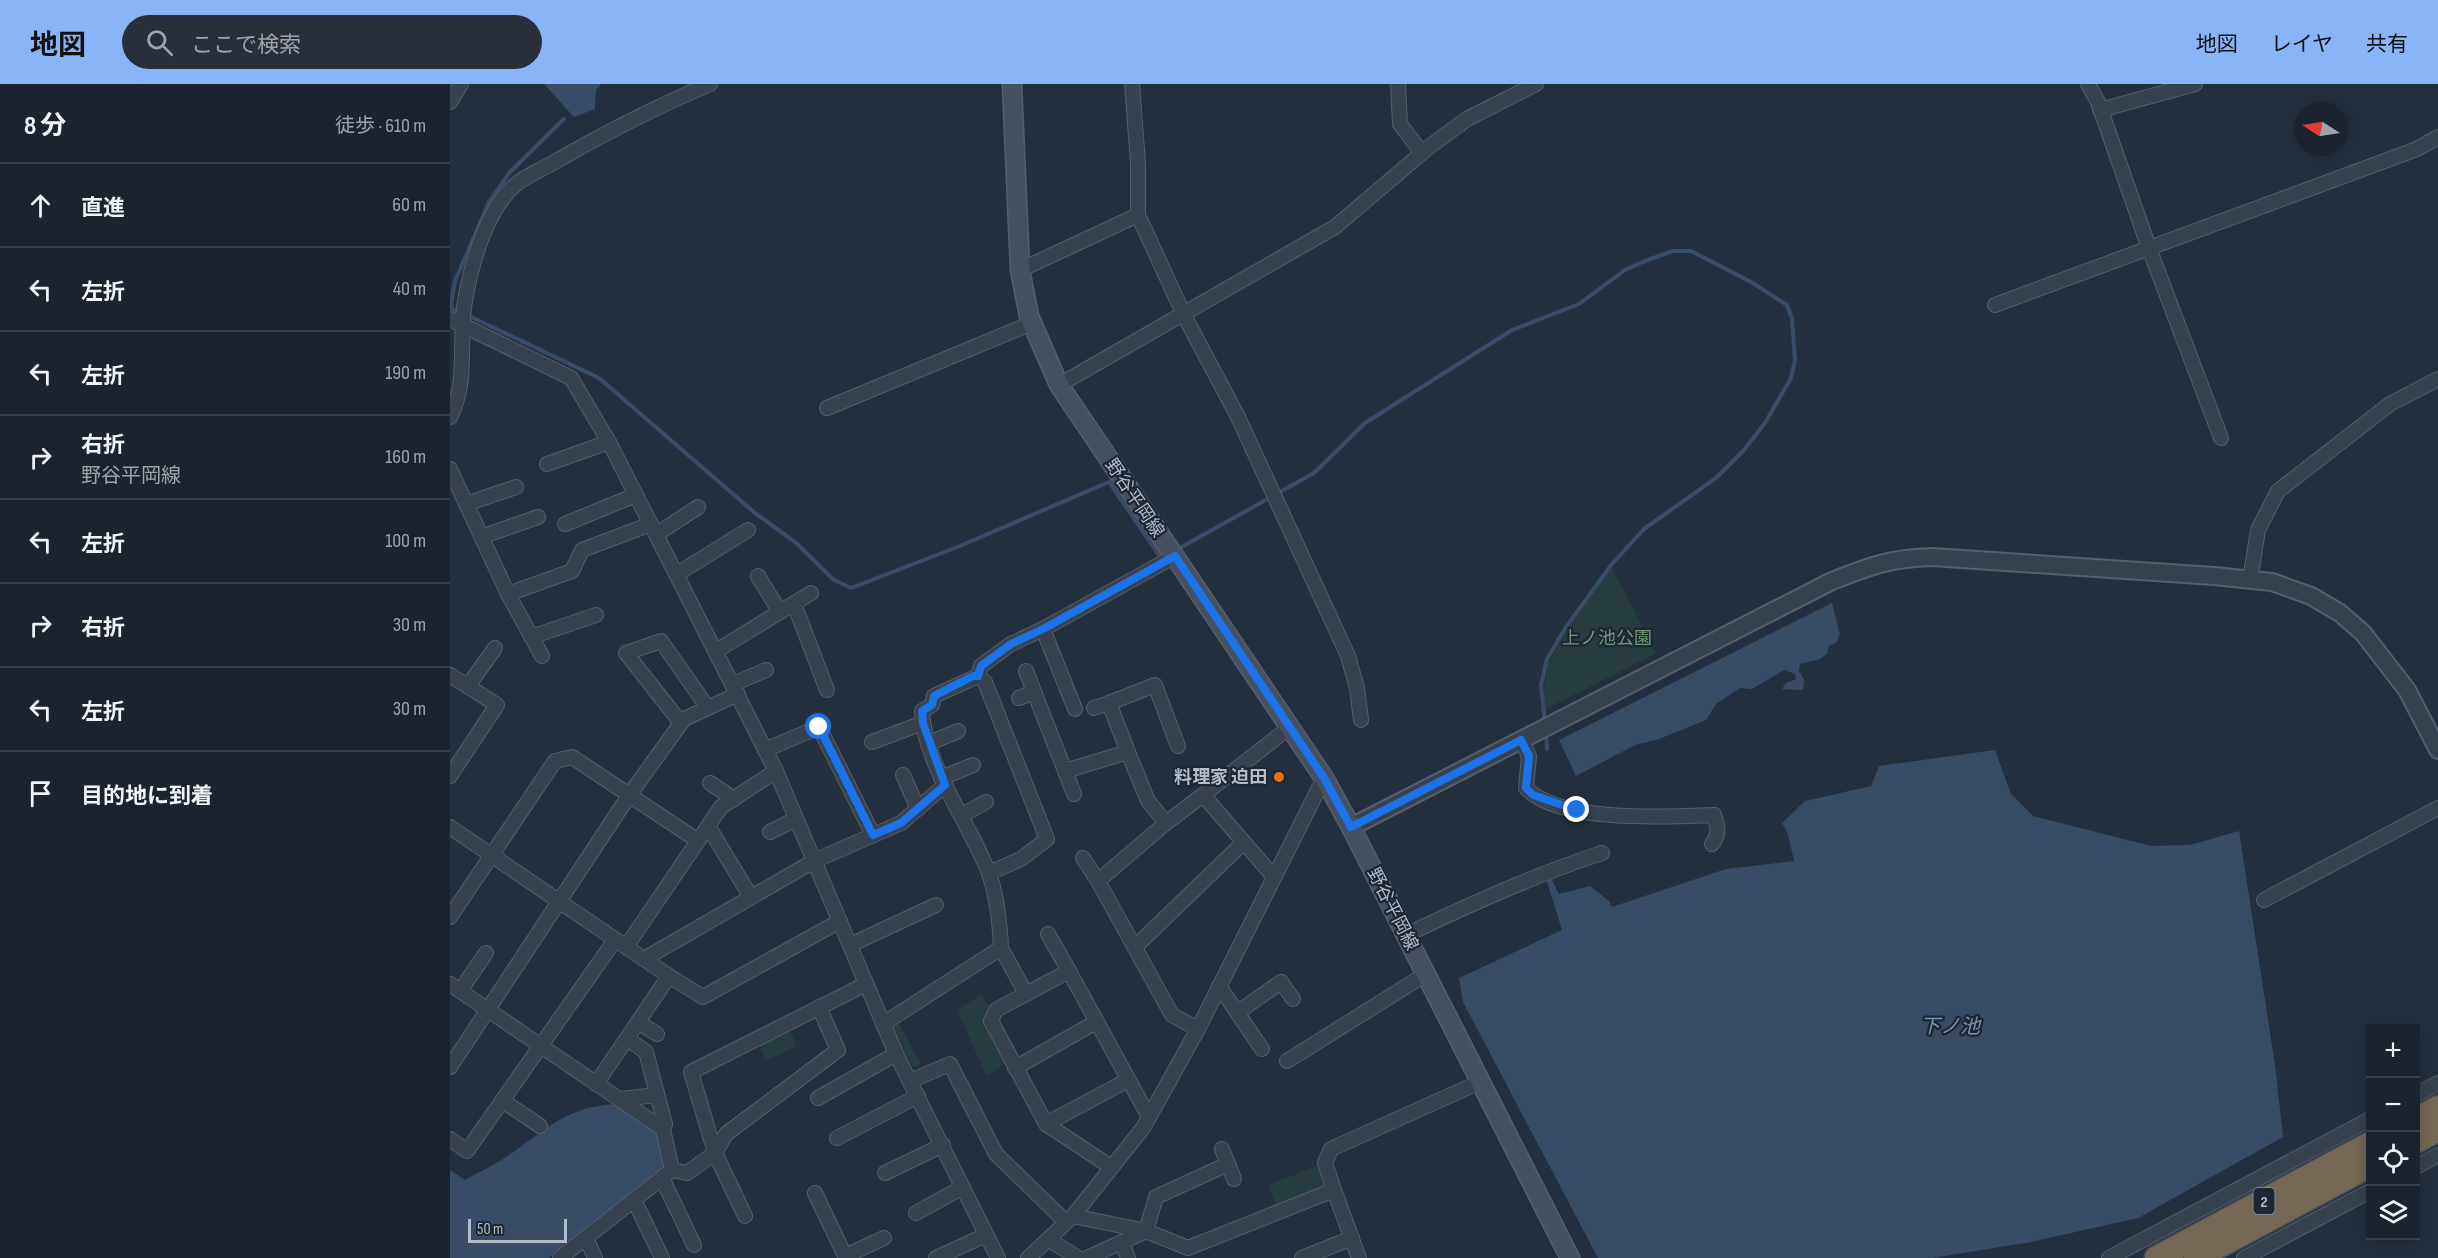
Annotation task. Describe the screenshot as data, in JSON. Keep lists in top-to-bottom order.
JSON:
{
  "streets": {
    "highway": ["2"],
    "main road": ["野谷平岡線"]
  },
  "water": ["下ノ池"],
  "parks": ["上ノ池公園"],
  "places": ["料理家 迫田"],
  "scale_bar": "50 m",
  "north": "left",
  "page": {
    "header": "地図",
    "search": "ここで検索",
    "nav": ["地図", "レイヤ", "共有"],
    "heading": ["8 分", "徒歩 · 610 m"],
    "list": [
      ["直進", "60 m"],
      ["左折", "40 m"],
      ["左折", "190 m"],
      ["右折", "野谷平岡線", "160 m"],
      ["左折", "100 m"],
      ["右折", "30 m"],
      ["左折", "30 m"],
      "目的地に到着"
    ],
    "map_buttons": ["+", "−"],
    "scale": "50 m"
  }
}
